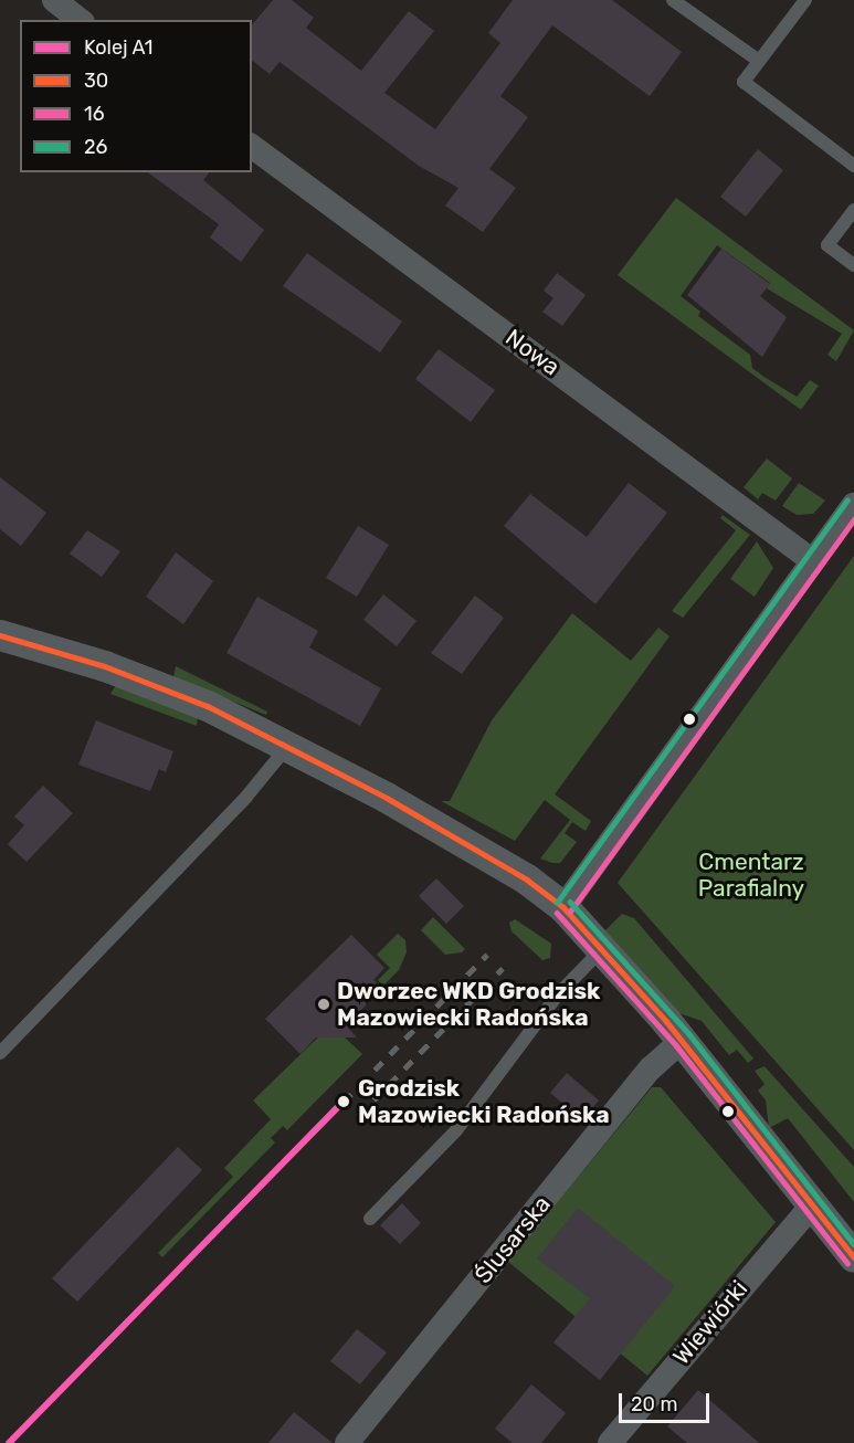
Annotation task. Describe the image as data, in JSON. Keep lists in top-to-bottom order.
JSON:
{
  "streets": {
    "street": ["Nowa", "Ślusarska", "Wiewiórki"]
  },
  "parks": ["Cmentarz Parafialny"],
  "places": ["Dworzec WKD Grodzisk Mazowiecki Radońska", "Grodzisk Mazowiecki Radońska"],
  "lines": [
    "transit line 26",
    "transit line 16",
    "transit line 30",
    "rail line A1"
  ],
  "legend": [
    "Kolej A1",
    "30",
    "16",
    "26"
  ],
  "scale_bar": "20 m"
}
